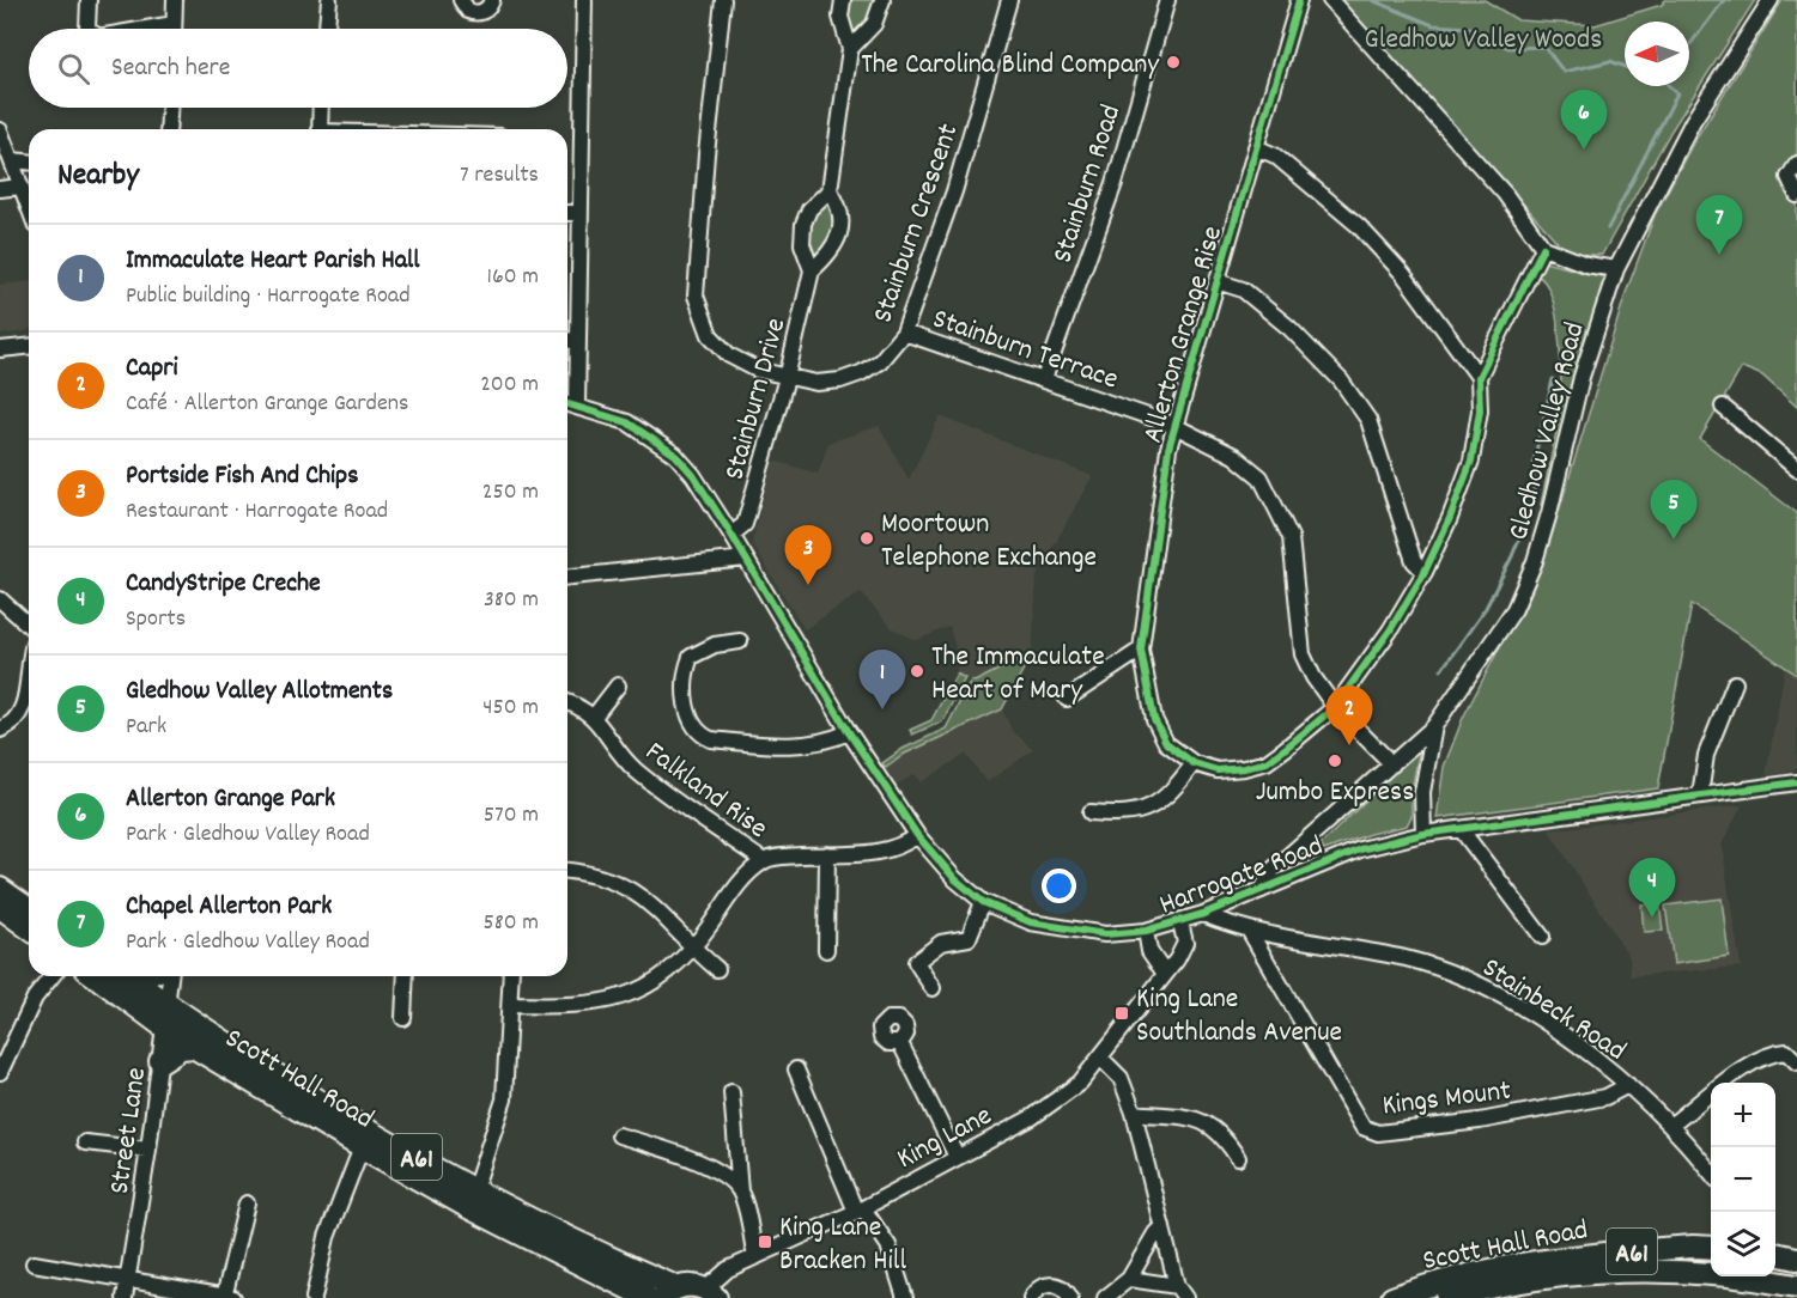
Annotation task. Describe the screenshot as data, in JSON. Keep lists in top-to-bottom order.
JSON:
{
  "streets": {
    "highway": ["Scott Hall Road", "A61"],
    "street": [
      "Stainburn Road",
      "Stainburn Crescent",
      "Allerton Grange Rise",
      "Stainburn Terrace",
      "Stainburn Drive",
      "Gledhow Valley Road",
      "Falkland Rise",
      "Harrogate Road",
      "Stainbeck Road",
      "Kings Mount",
      "Street Lane",
      "King Lane"
    ]
  },
  "crossings": [
    ["Stainburn Road", "Stainburn Terrace"],
    ["Stainburn Crescent", "Stainburn Terrace"],
    ["Stainburn Crescent", "Stainburn Drive"],
    ["Allerton Grange Rise", "Stainburn Terrace"],
    ["Stainburn Terrace", "Gledhow Valley Road"],
    ["Stainburn Drive", "Harrogate Road"],
    ["Gledhow Valley Road", "Harrogate Road"],
    ["Harrogate Road", "Stainbeck Road"],
    ["Harrogate Road", "King Lane"],
    ["Stainbeck Road", "Kings Mount"],
    ["Scott Hall Road", "Street Lane"],
    ["Scott Hall Road", "A61"],
    ["King Lane", "A61"]
  ],
  "parks": ["Gledhow Valley Woods"],
  "places": {
    "other": [
      "The Carolina Blind Company",
      "Moortown Telephone Exchange",
      "The Immaculate Heart of Mary",
      "Jumbo Express"
    ],
    "transit": ["King Lane Southlands Avenue", "King Lane Bracken Hill"]
  },
  "north": "left",
  "page": {
    "search": "Search here",
    "pins": [
      "6",
      "7",
      "5",
      "3",
      "1",
      "2",
      "4"
    ],
    "heading": ["Nearby", "7 results"],
    "list": [
      {
        "mark": "1",
        "name": "Immaculate Heart Parish Hall",
        "note": "Public building · Harrogate Road",
        "value": "160 m"
      },
      {
        "mark": "2",
        "name": "Capri",
        "note": "Café · Allerton Grange Gardens",
        "value": "200 m"
      },
      {
        "mark": "3",
        "name": "Portside Fish And Chips",
        "note": "Restaurant · Harrogate Road",
        "value": "250 m"
      },
      {
        "mark": "4",
        "name": "CandyStripe Creche",
        "note": "Sports",
        "value": "380 m"
      },
      {
        "mark": "5",
        "name": "Gledhow Valley Allotments",
        "note": "Park",
        "value": "450 m"
      },
      {
        "mark": "6",
        "name": "Allerton Grange Park",
        "note": "Park · Gledhow Valley Road",
        "value": "570 m"
      },
      {
        "mark": "7",
        "name": "Chapel Allerton Park",
        "note": "Park · Gledhow Valley Road",
        "value": "580 m"
      }
    ],
    "map_buttons": ["+", "−"]
  }
}
